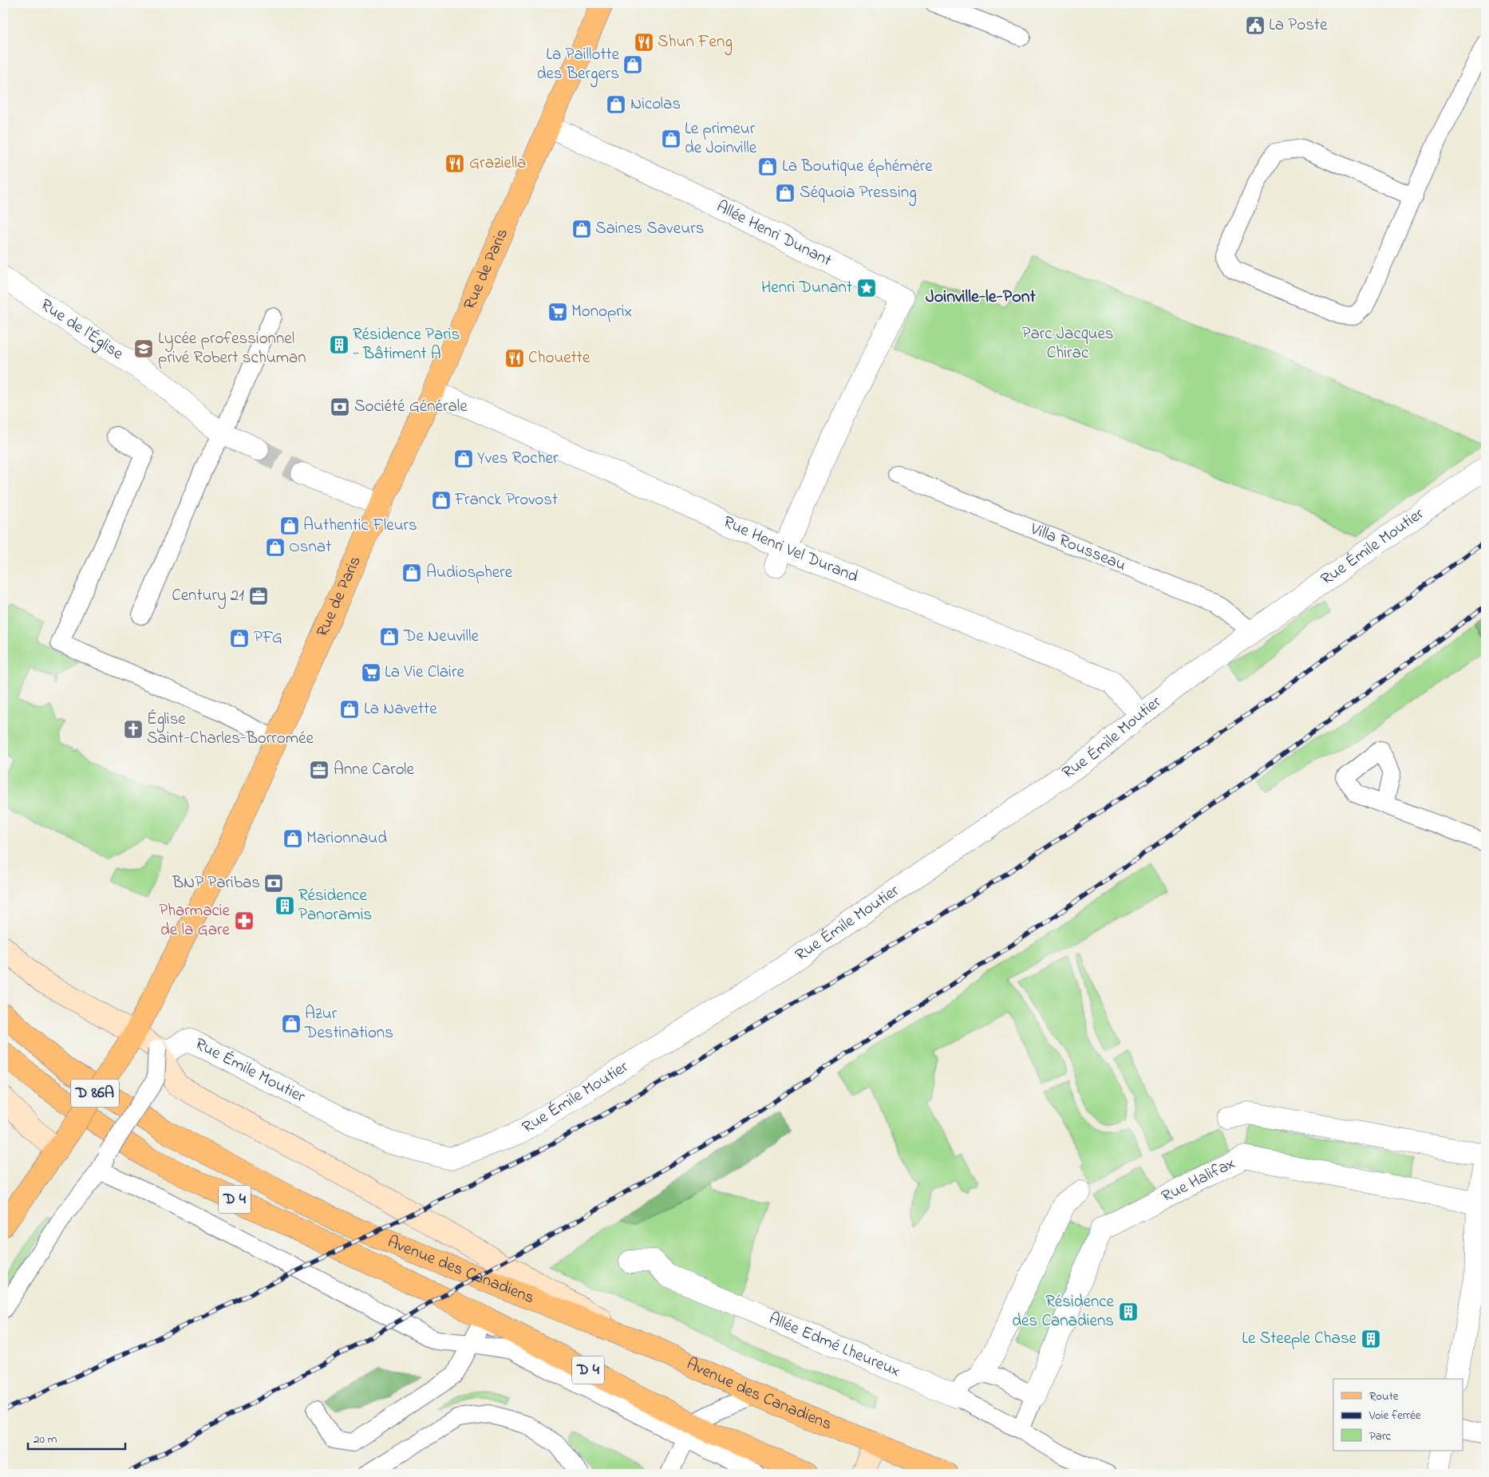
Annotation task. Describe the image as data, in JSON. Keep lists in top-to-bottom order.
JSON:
{
  "streets": {
    "main road": [
      "Rue de Paris",
      "D 86A",
      "D 4",
      "Avenue des Canadiens"
    ],
    "street": [
      "Allée Henri Dunant",
      "Rue de l'Église",
      "Rue Émile Moutier",
      "Rue Henri Vel Durand",
      "Rue Halifax",
      "Allée Edmé Lheureux"
    ],
    "lane": ["Villa Rousseau"]
  },
  "crossings": [
    ["Rue de Paris", "Rue Henri Vel Durand"],
    ["Rue de Paris", "D 86A"],
    ["Villa Rousseau", "Rue Émile Moutier"],
    ["Rue Émile Moutier", "Rue Henri Vel Durand"]
  ],
  "districts": ["Joinville-le-Pont"],
  "parks": ["Parc Jacques Chirac"],
  "places": {
    "public building": ["La Poste"],
    "restaurant": ["Shun Feng", "Graziella", "Chouette"],
    "shop": [
      "La Paillotte des Bergers",
      "Nicolas",
      "Le primeur de Joinville",
      "La Boutique éphémère",
      "Séquoia Pressing",
      "Saines Saveurs",
      "Yves Rocher",
      "Franck Provost",
      "Authentic Fleurs",
      "Osnat",
      "Audiosphere",
      "De Neuville",
      "PFG",
      "La Navette",
      "Marionnaud",
      "Azur Destinations"
    ],
    "place": ["Henri Dunant"],
    "supermarket": ["Monoprix", "La Vie Claire"],
    "building": [
      "Résidence Paris - Bâtiment A",
      "Résidence Panoramis",
      "Résidence des Canadiens",
      "Le Steeple Chase"
    ],
    "school or university": ["Lycée professionnel privé Robert schuman"],
    "bank": ["Société Générale", "BNP Paribas"],
    "office": ["Century 21", "Anne Carole"],
    "church": ["Église Saint-Charles-Borromée"],
    "pharmacy": ["Pharmacie de la Gare"]
  },
  "legend": ["Route", "Voie ferrée", "Parc"],
  "scale_bar": "20 m"
}
